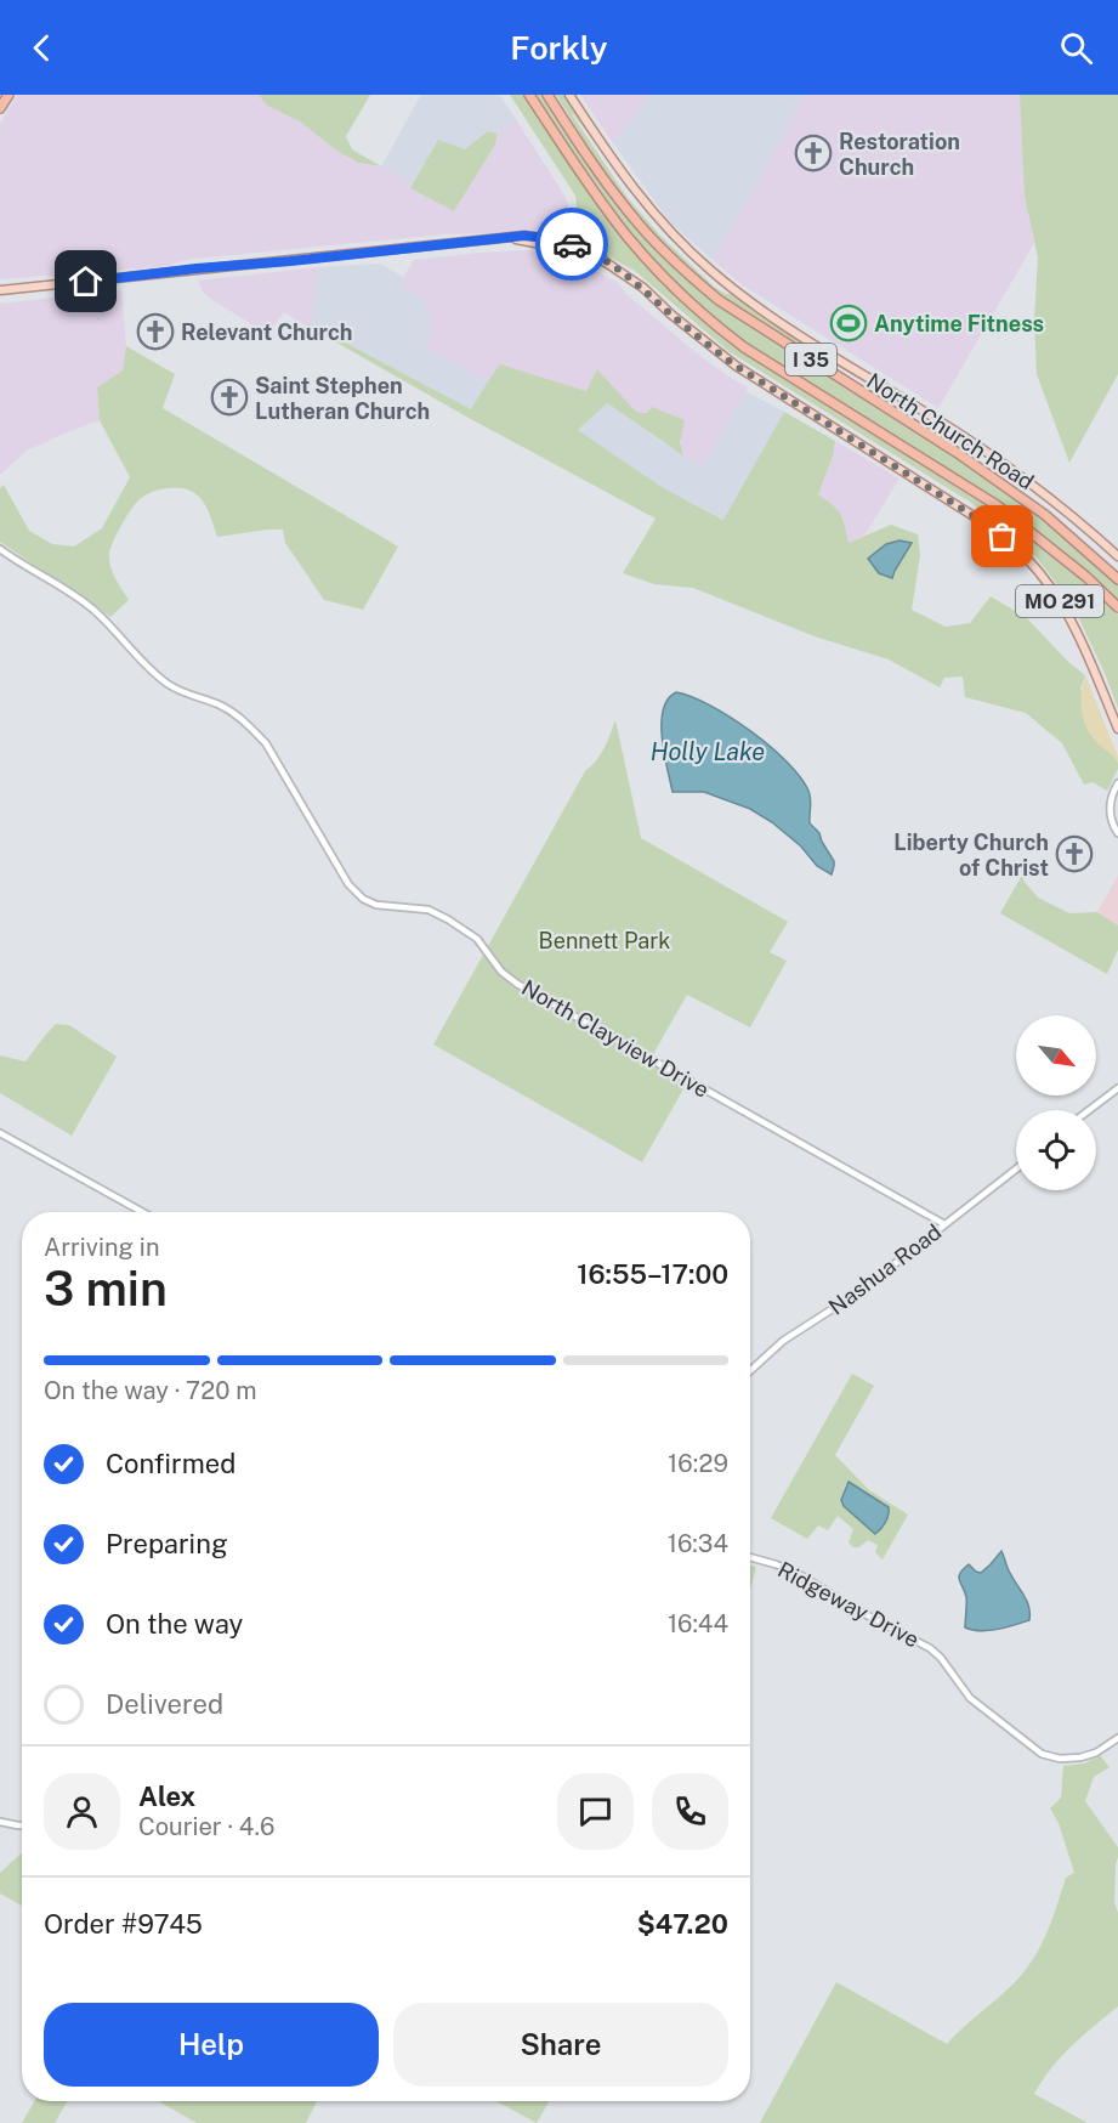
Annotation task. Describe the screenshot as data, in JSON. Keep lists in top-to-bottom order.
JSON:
{
  "streets": {
    "highway": ["I 35"],
    "main road": ["North Church Road", "MO 291"],
    "street": ["North Clayview Drive", "Nashua Road", "Ridgeway Drive"]
  },
  "crossings": [
    ["North Clayview Drive", "Nashua Road"]
  ],
  "water": ["Holly Lake"],
  "parks": ["Bennett Park"],
  "places": {
    "church": [
      "Restoration Church",
      "Relevant Church",
      "Saint Stephen Lutheran Church",
      "Liberty Church of Christ"
    ],
    "sports": ["Anytime Fitness"]
  },
  "north": "bottom right",
  "page": {
    "header": "Forkly",
    "heading": ["3 min", "Arriving in", "16:55–17:00"],
    "panel": [
      "Alex",
      "Courier · 4.6",
      "Order #9745",
      "$47.20"
    ],
    "bar": "On the way · 720 m",
    "list": [
      ["Confirmed", "16:29"],
      ["Preparing", "16:34"],
      ["On the way", "16:44"],
      "Delivered"
    ],
    "buttons": ["Help", "Share"]
  }
}
